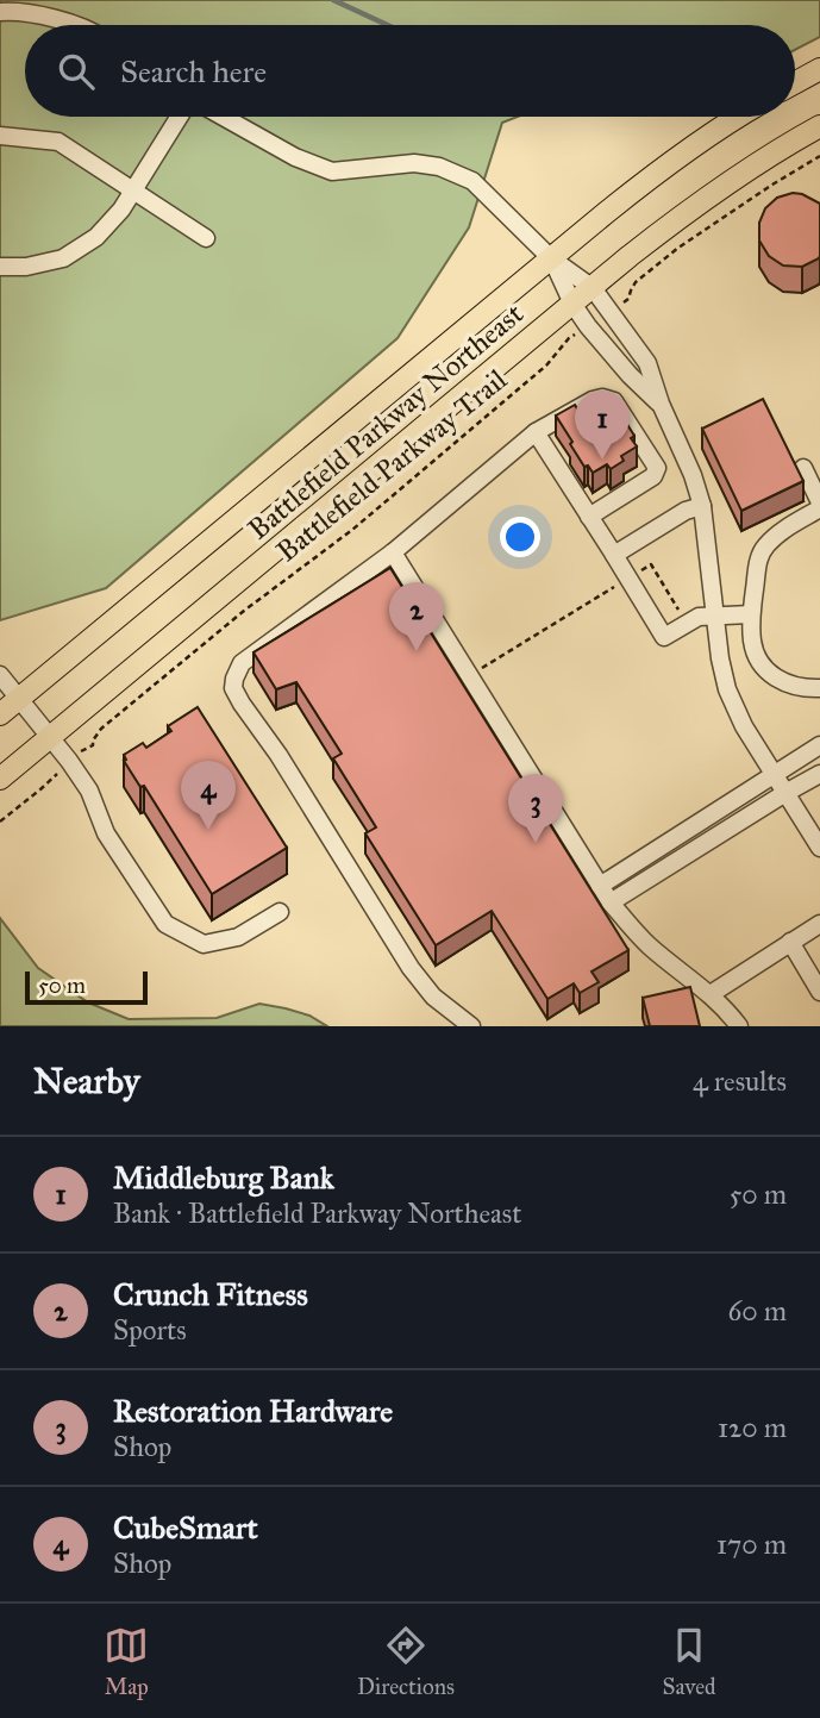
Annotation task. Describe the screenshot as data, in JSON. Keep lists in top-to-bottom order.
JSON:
{
  "streets": {
    "main road": ["Battlefield Parkway Northeast"],
    "path": ["Battlefield Parkway Trail"]
  },
  "scale_bar": "50 m",
  "page": {
    "search": "Search here",
    "pins": [
      "1",
      "2",
      "4",
      "3"
    ],
    "scale": "50 m",
    "heading": ["Nearby", "4 results"],
    "list": [
      {
        "mark": "1",
        "name": "Middleburg Bank",
        "note": "Bank · Battlefield Parkway Northeast",
        "value": "50 m"
      },
      {
        "mark": "2",
        "name": "Crunch Fitness",
        "note": "Sports",
        "value": "60 m"
      },
      {
        "mark": "3",
        "name": "Restoration Hardware",
        "note": "Shop",
        "value": "120 m"
      },
      {
        "mark": "4",
        "name": "CubeSmart",
        "note": "Shop",
        "value": "170 m"
      }
    ],
    "nav": ["Map", "Directions", "Saved"]
  }
}
